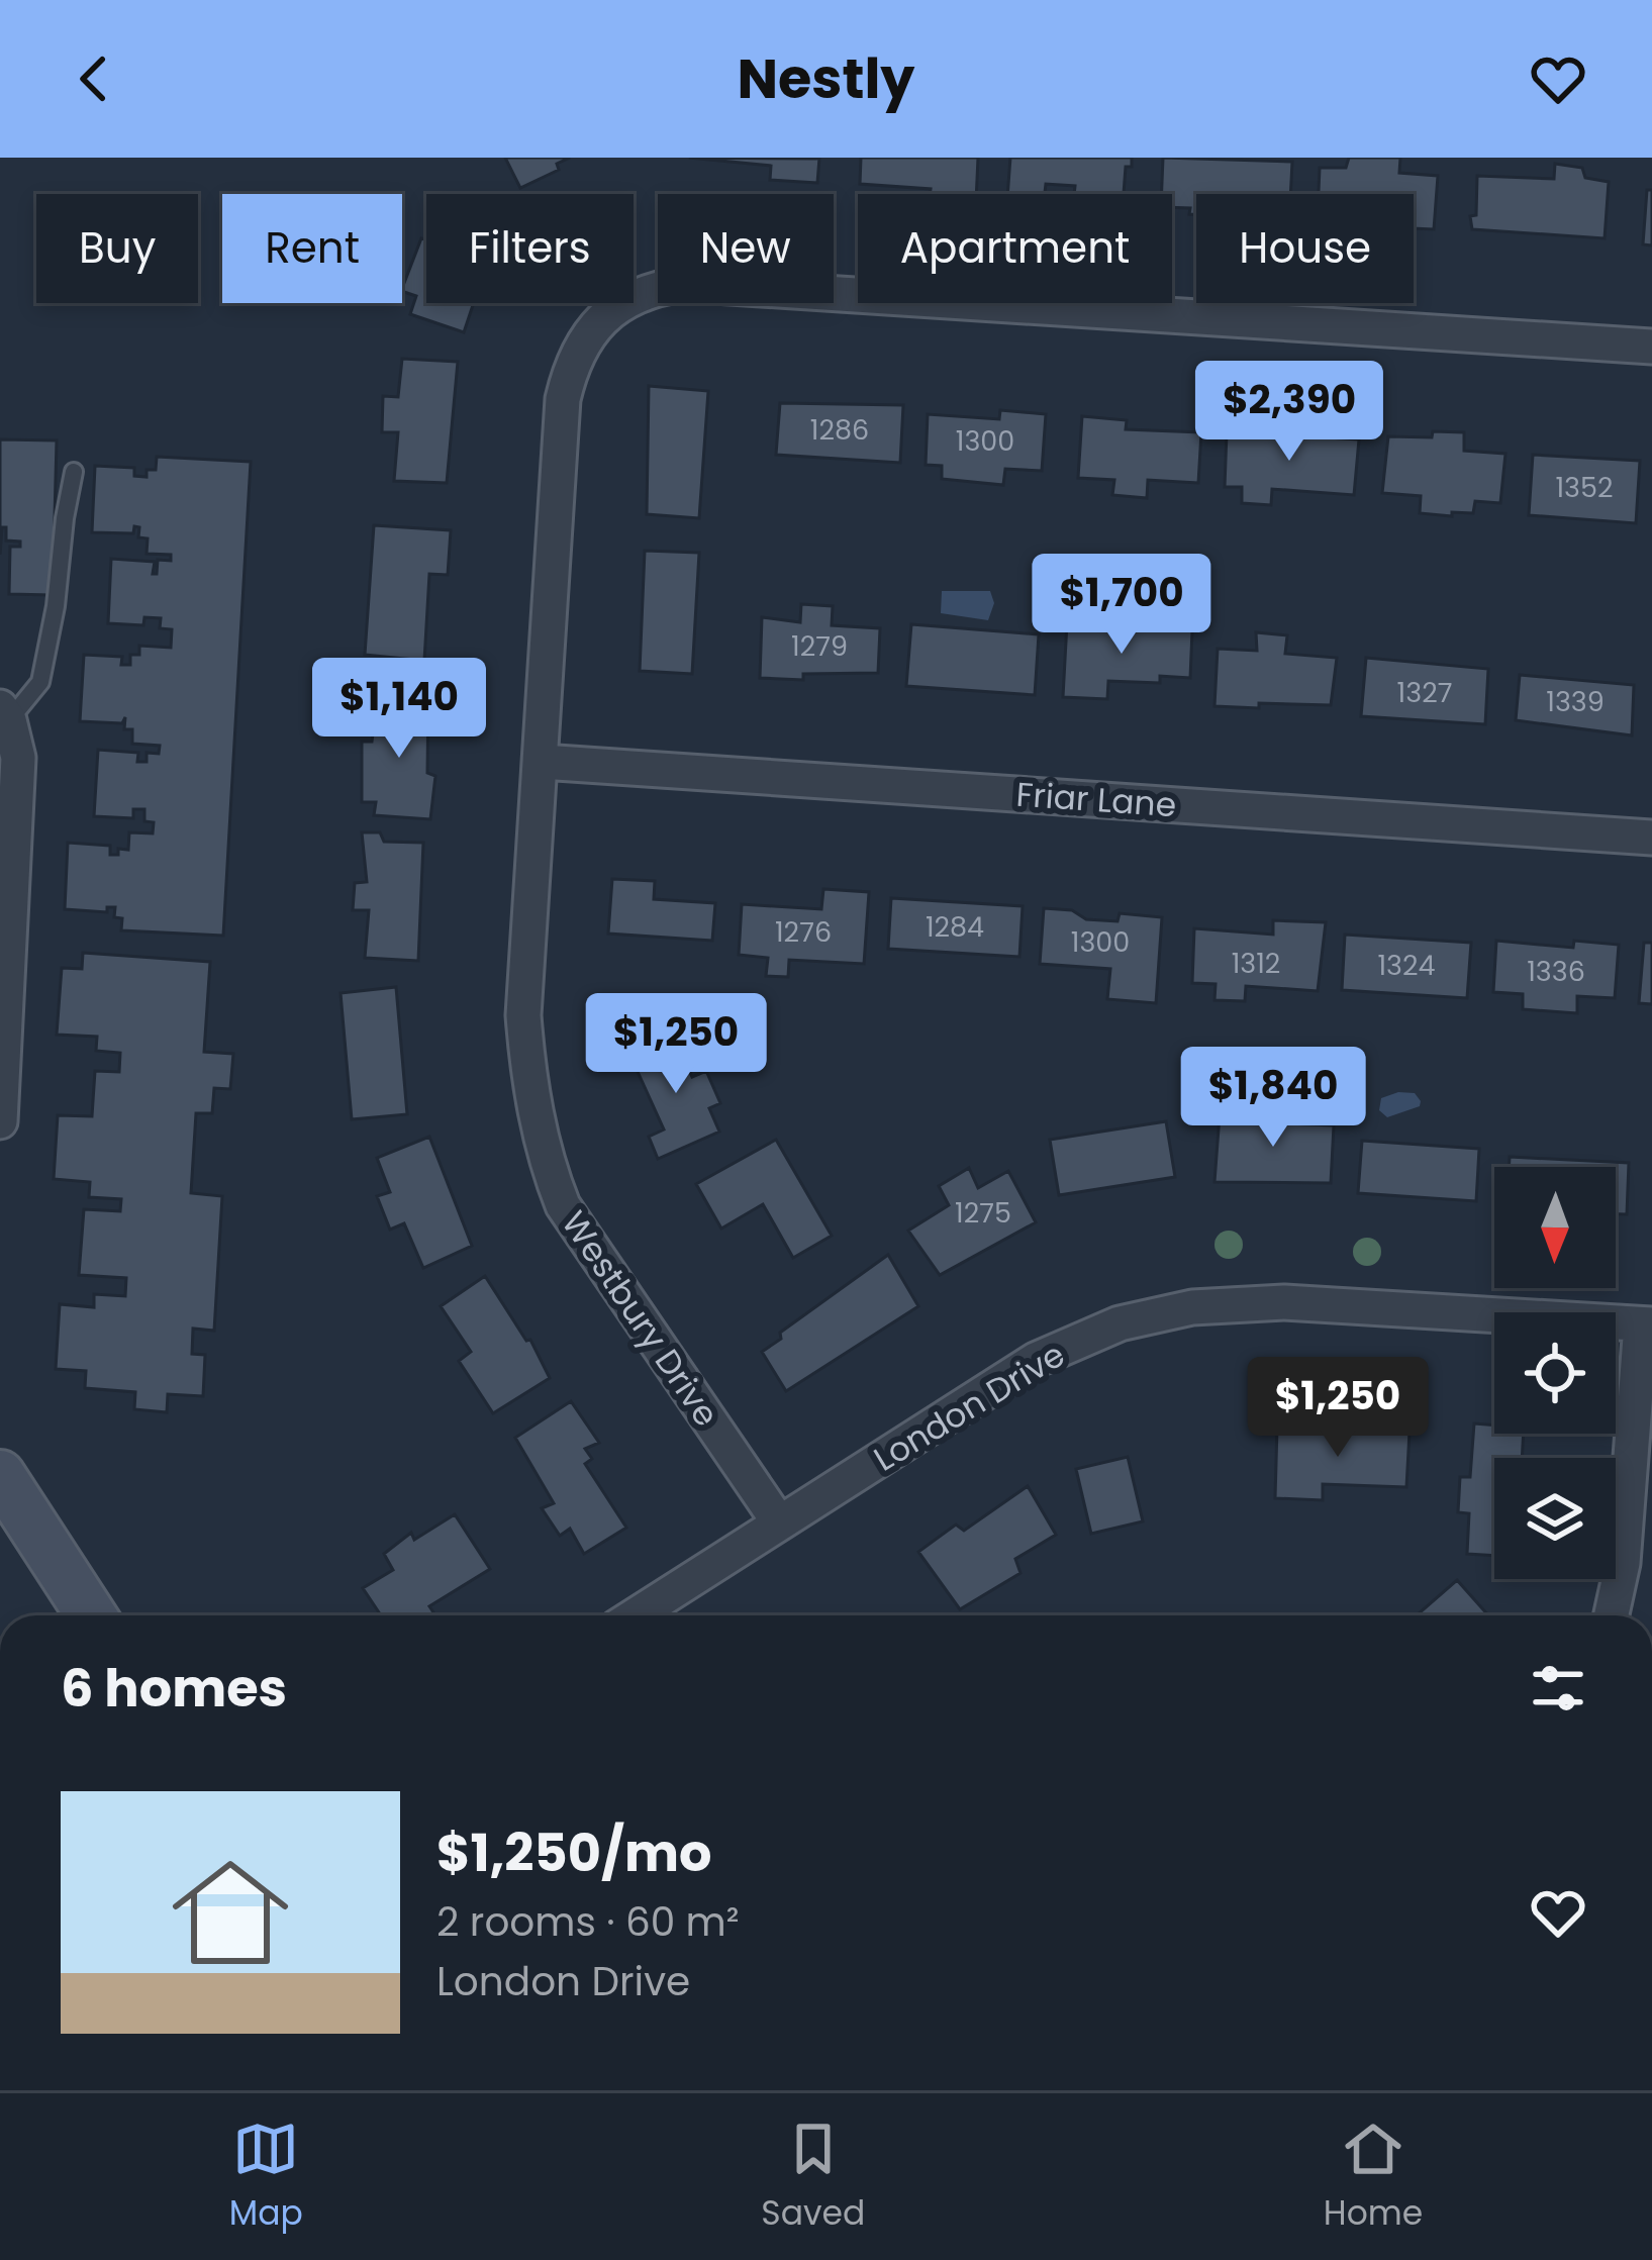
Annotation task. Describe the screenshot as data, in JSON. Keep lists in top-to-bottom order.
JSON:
{
  "streets": {
    "street": ["Friar Lane", "Westbury Drive", "London Drive"]
  },
  "crossings": [
    ["Friar Lane", "Westbury Drive"],
    ["Westbury Drive", "London Drive"]
  ],
  "house_numbers": [
    "1286",
    "1300",
    "1352",
    "1279",
    "1327",
    "1339",
    "1284",
    "1276",
    "1300",
    "1312",
    "1324",
    "1336",
    "1275"
  ],
  "north": "bottom",
  "page": {
    "header": "Nestly",
    "chip": [
      "Buy",
      "Rent",
      "Filters",
      "New",
      "Apartment",
      "House"
    ],
    "price": [
      "$2,390",
      "$1,700",
      "$1,140",
      "$1,250",
      "$1,840",
      "$1,250"
    ],
    "heading": "6 homes",
    "list": [
      {
        "name": "$1,250/mo",
        "note": "2 rooms · 60 m² · London Drive"
      }
    ],
    "tabs": ["Map", "Saved", "Home"]
  }
}
